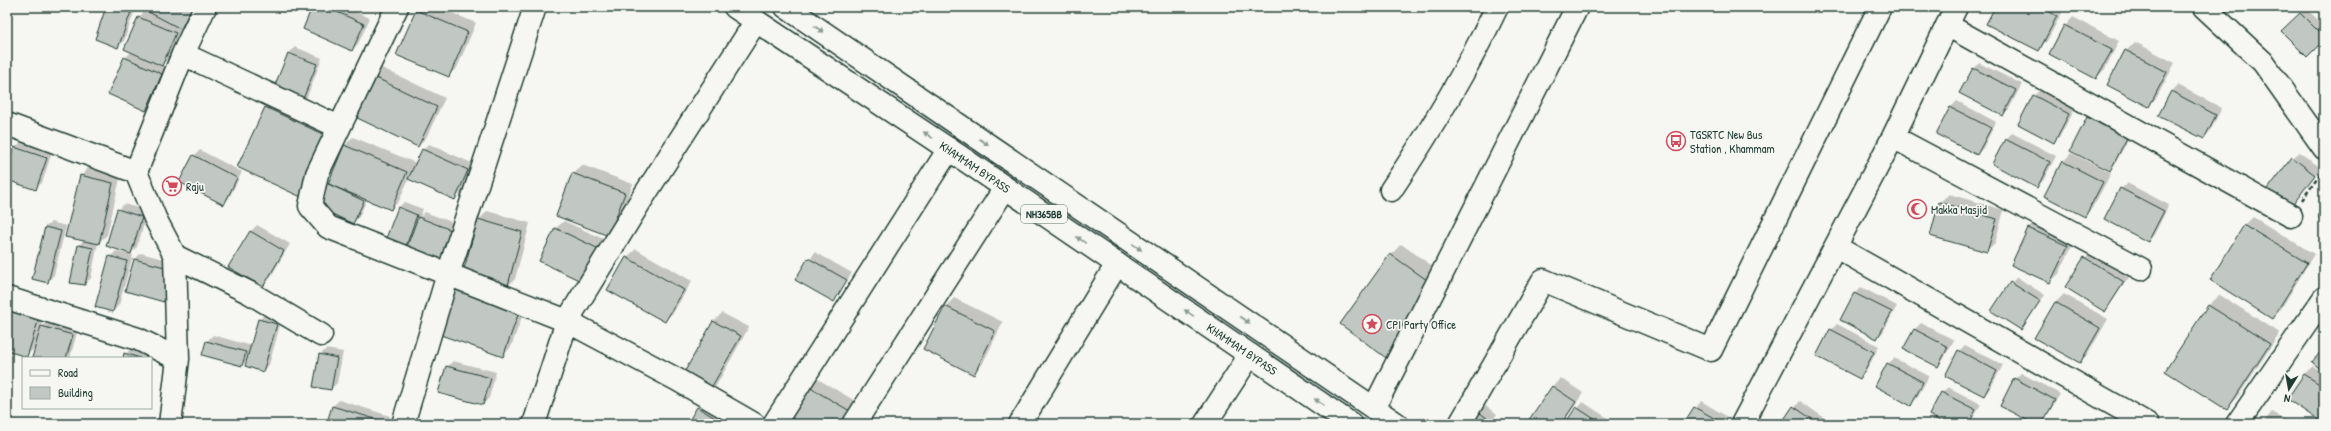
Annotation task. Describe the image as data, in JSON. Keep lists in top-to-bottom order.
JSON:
{
  "streets": {
    "main road": ["KHAMMAM BYPASS", "NH365BB"]
  },
  "places": {
    "bus stop": ["TGSRTC New Bus Station , Khammam"],
    "supermarket": ["Raju"],
    "mosque": ["Makka Masjid"],
    "place": ["CPI Party Office"]
  },
  "legend": ["Road", "Building"],
  "north": "bottom"
}
